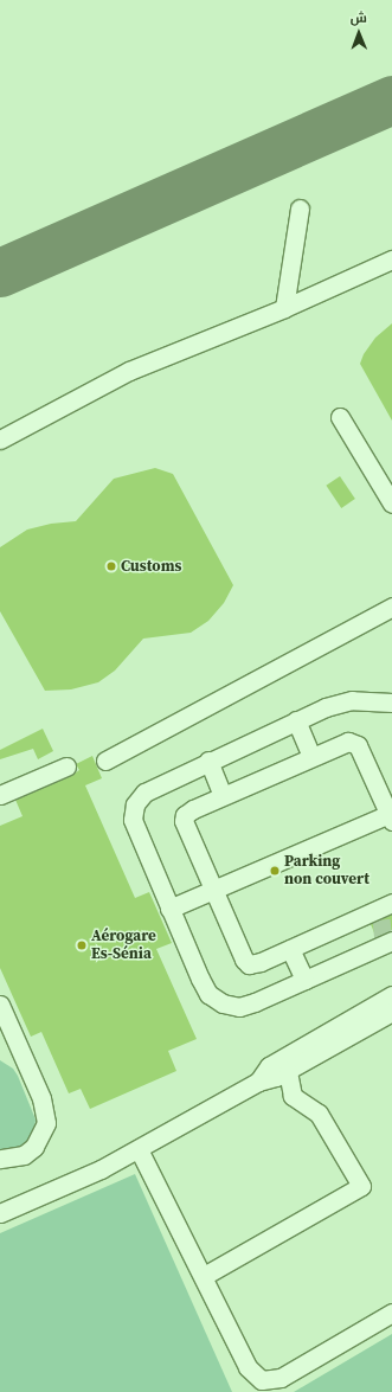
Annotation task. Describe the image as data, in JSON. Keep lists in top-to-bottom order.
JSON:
{
  "places": ["Customs", "Parking non couvert", "Aérogare Es-Sénia"],
  "north": "top"
}
